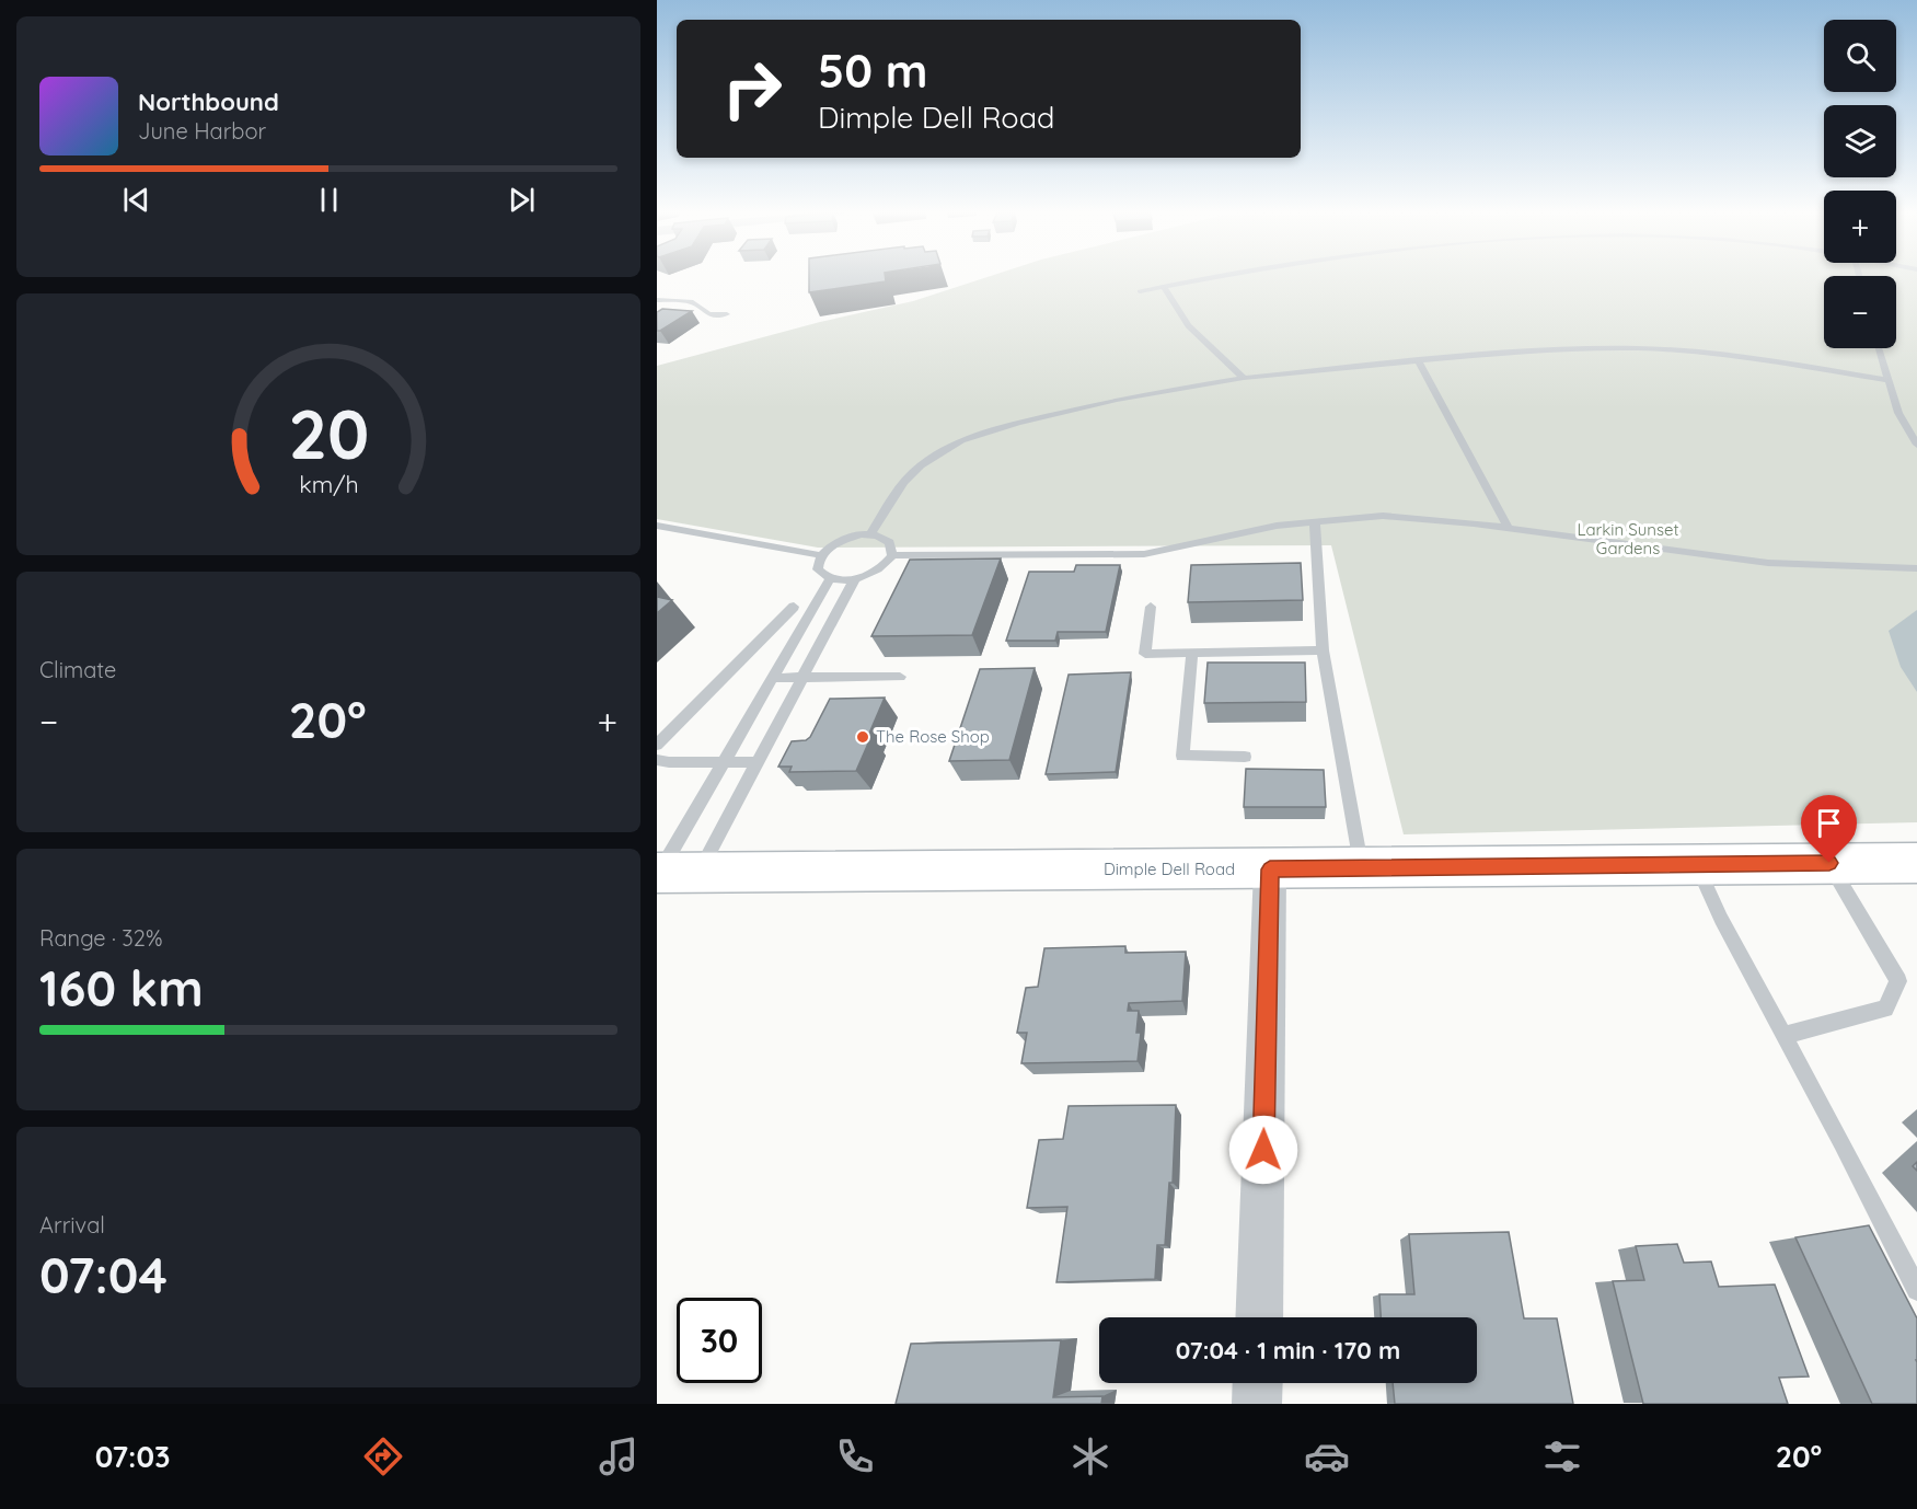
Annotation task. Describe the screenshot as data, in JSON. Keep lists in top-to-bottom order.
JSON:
{
  "streets": {
    "street": ["Dimple Dell Road"]
  },
  "parks": ["Larkin Sunset Gardens"],
  "places": ["The Rose Shop"],
  "page": {
    "map_buttons": ["+", "−"],
    "turn": ["50 m", "Dimple Dell Road"],
    "song": ["Northbound", "June Harbor"],
    "tile": [
      "Climate",
      ["Range · 32%", "160 km"],
      ["Arrival", "07:04"]
    ],
    "heat": ["−", "20°", "+"],
    "limit": "30",
    "trip": "07:04 · 1 min · 170 m",
    "tabs": ["07:03", "20°"],
    "gauge": ["20", "km/h"]
  }
}
